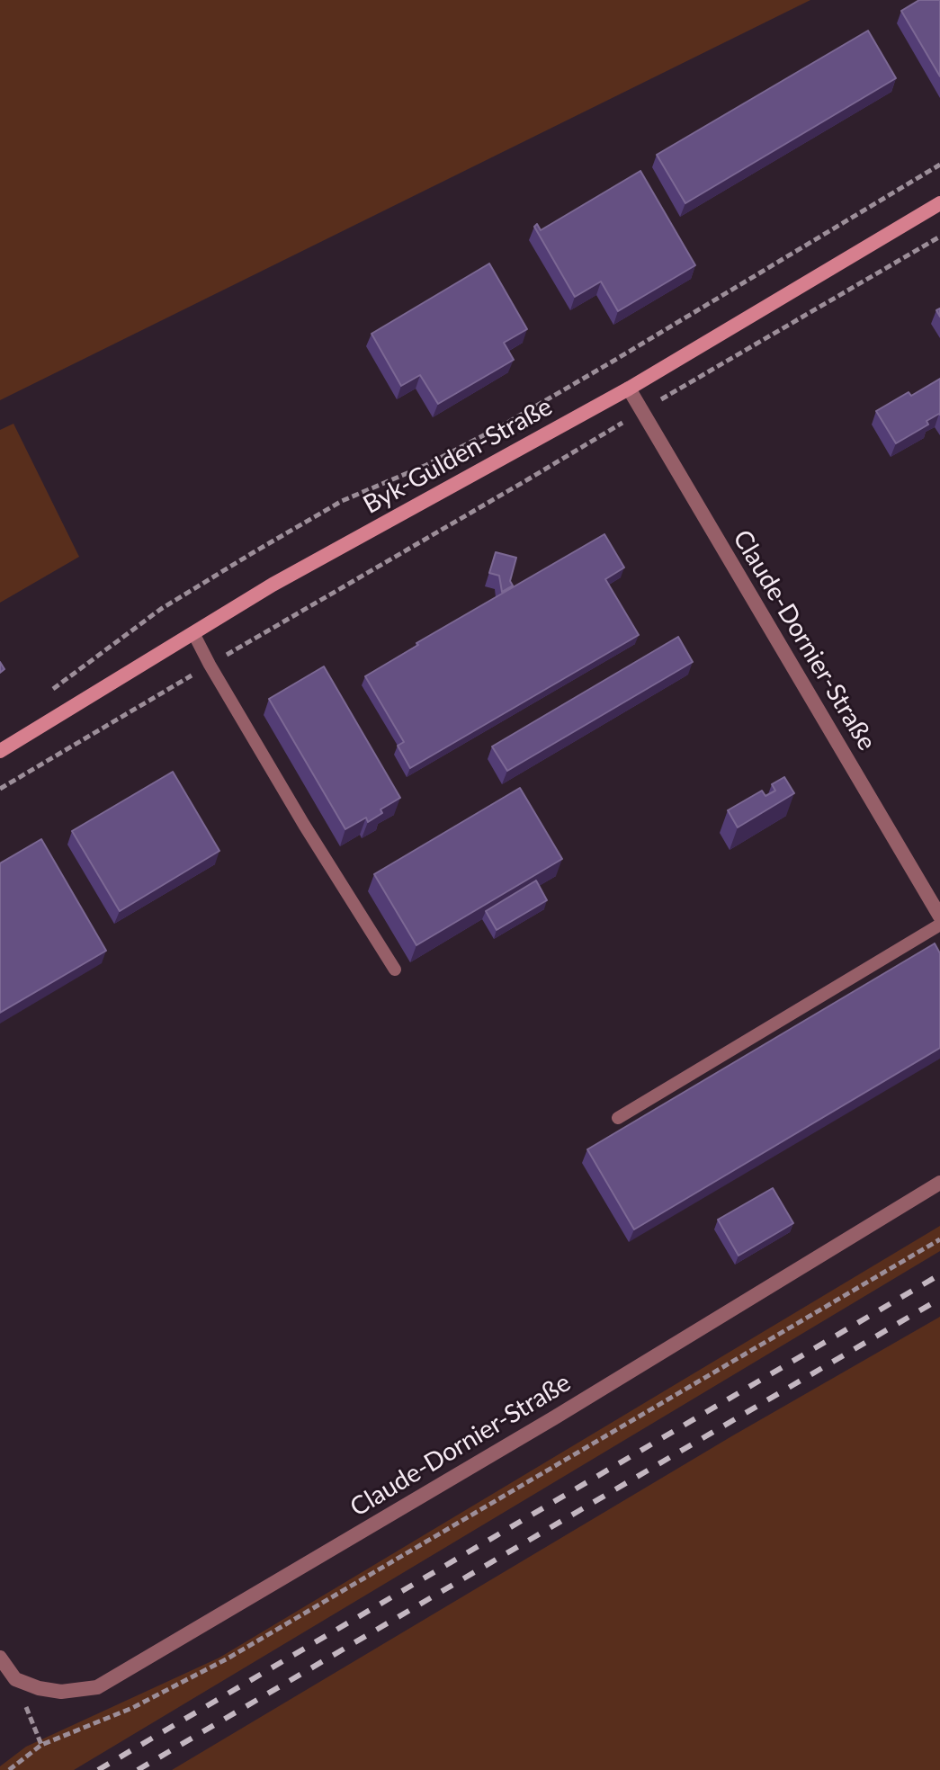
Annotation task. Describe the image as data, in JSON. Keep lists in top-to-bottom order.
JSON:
{
  "streets": {
    "street": ["Byk-Gulden-Straße", "Claude-Dornier-Straße"]
  },
  "crossings": [
    ["Byk-Gulden-Straße", "Claude-Dornier-Straße"]
  ]
}
